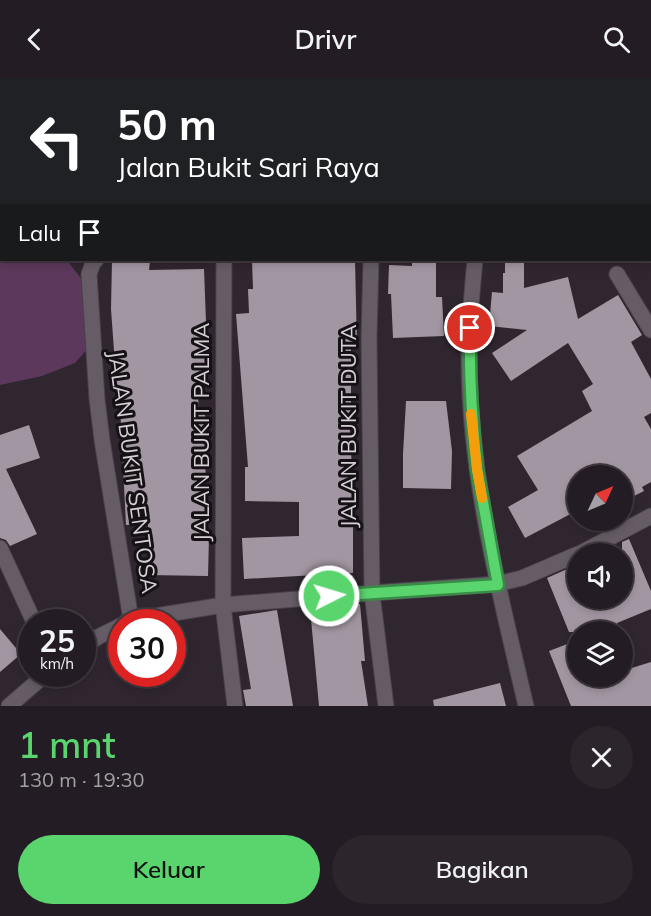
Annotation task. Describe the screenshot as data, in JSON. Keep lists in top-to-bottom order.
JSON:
{
  "streets": {
    "street": ["JALAN BUKIT DUTA", "JALAN BUKIT PALMA", "JALAN BUKIT SENTOSA"]
  },
  "north": "top right",
  "page": {
    "header": "Drivr",
    "turn": ["50 m", "Jalan Bukit Sari Raya"],
    "then": "Lalu",
    "speed": "25 km/h",
    "limit": "30",
    "heading": ["1 mnt", "130 m · 19:30"],
    "buttons": ["Keluar", "Bagikan"]
  }
}
